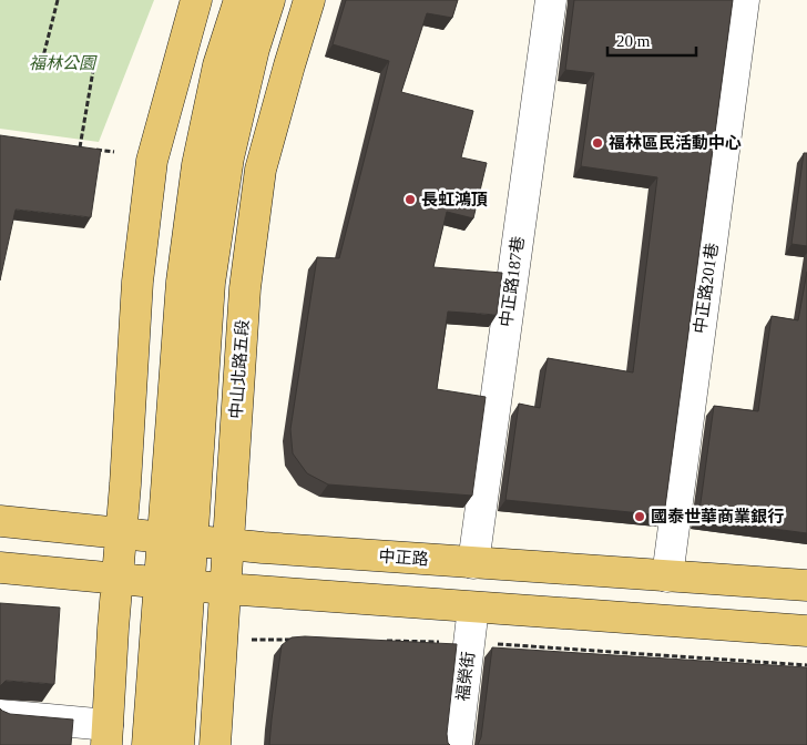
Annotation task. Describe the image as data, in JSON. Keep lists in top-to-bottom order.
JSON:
{
  "streets": {
    "main road": ["中山北路五段", "中正路"],
    "street": ["中正路187巷", "中正路201巷", "福榮街"]
  },
  "crossings": [
    ["中正路187巷", "中正路"],
    ["中正路201巷", "中正路"],
    ["中山北路五段", "中正路"]
  ],
  "parks": ["福林公園"],
  "places": ["福林區民活動中心", "長虹鴻頂", "國泰世華商業銀行"],
  "scale_bar": "20 m"
}
